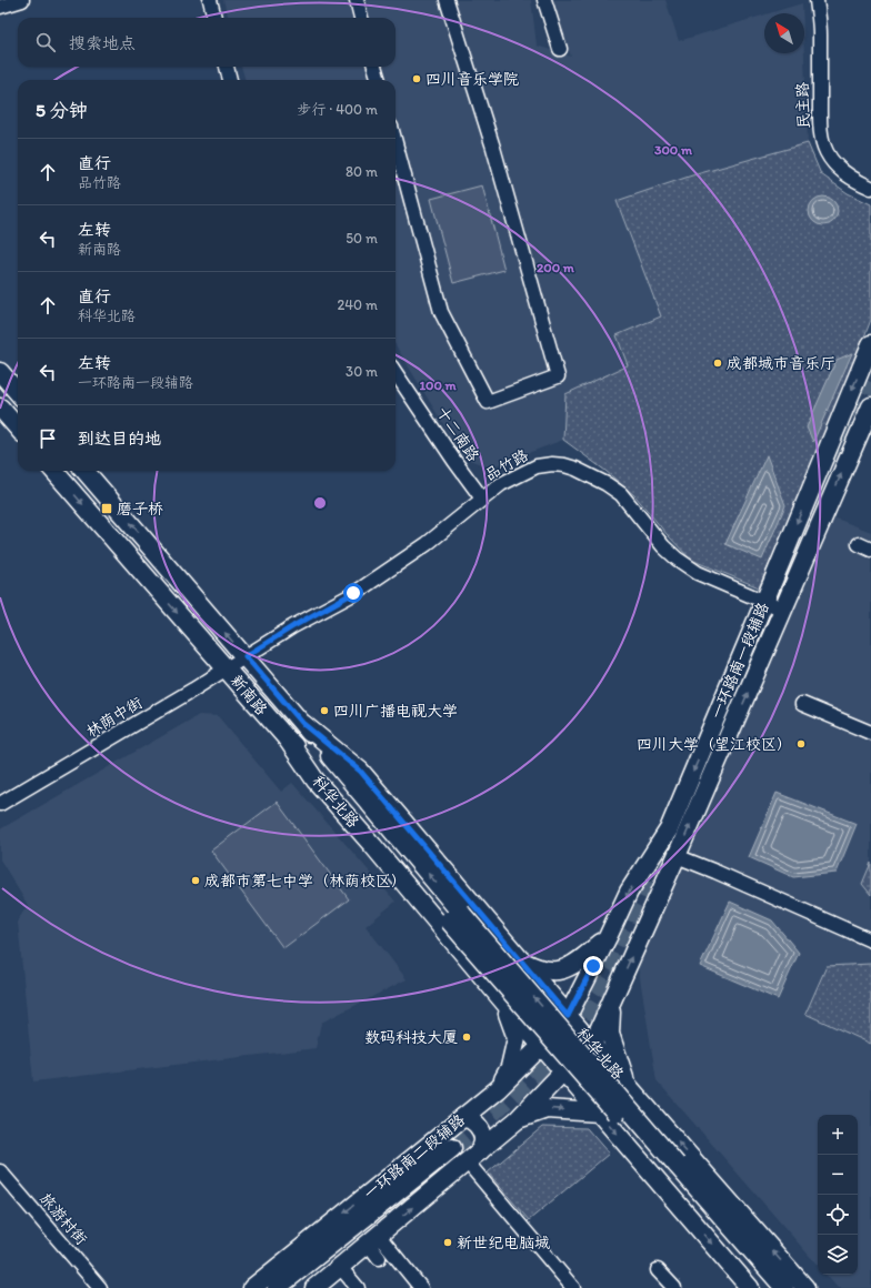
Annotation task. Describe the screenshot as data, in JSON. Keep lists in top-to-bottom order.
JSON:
{
  "streets": {
    "main road": [
      "一环路南一段辅路",
      "新南路",
      "科华北路",
      "一环路南二段辅路"
    ],
    "street": [
      "民主路",
      "十二南路",
      "品竹路",
      "林荫中街",
      "旅游村街"
    ]
  },
  "crossings": [
    ["十二南路", "品竹路"],
    ["品竹路", "一环路南一段辅路"],
    ["品竹路", "新南路"],
    ["品竹路", "林荫中街"],
    ["一环路南一段辅路", "科华北路"],
    ["一环路南一段辅路", "一环路南二段辅路"],
    ["新南路", "林荫中街"],
    ["新南路", "科华北路"],
    ["科华北路", "一环路南二段辅路"]
  ],
  "places": {
    "other": [
      "四川音乐学院",
      "成都城市音乐厅",
      "四川广播电视大学",
      "四川大学（望江校区）",
      "成都市第七中学（林荫校区）",
      "数码科技大厦",
      "新世纪电脑城"
    ],
    "transit": ["磨子桥"]
  },
  "north": "top left",
  "page": {
    "search": "搜索地点",
    "heading": ["5 分钟", "步行 · 400 m"],
    "list": [
      ["直行", "品竹路", "80 m"],
      ["左转", "新南路", "50 m"],
      ["直行", "科华北路", "240 m"],
      ["左转", "一环路南一段辅路", "30 m"],
      "到达目的地"
    ],
    "map_buttons": ["+", "−"]
  },
  "rings": ["300 m", "200 m", "100 m"]
}
